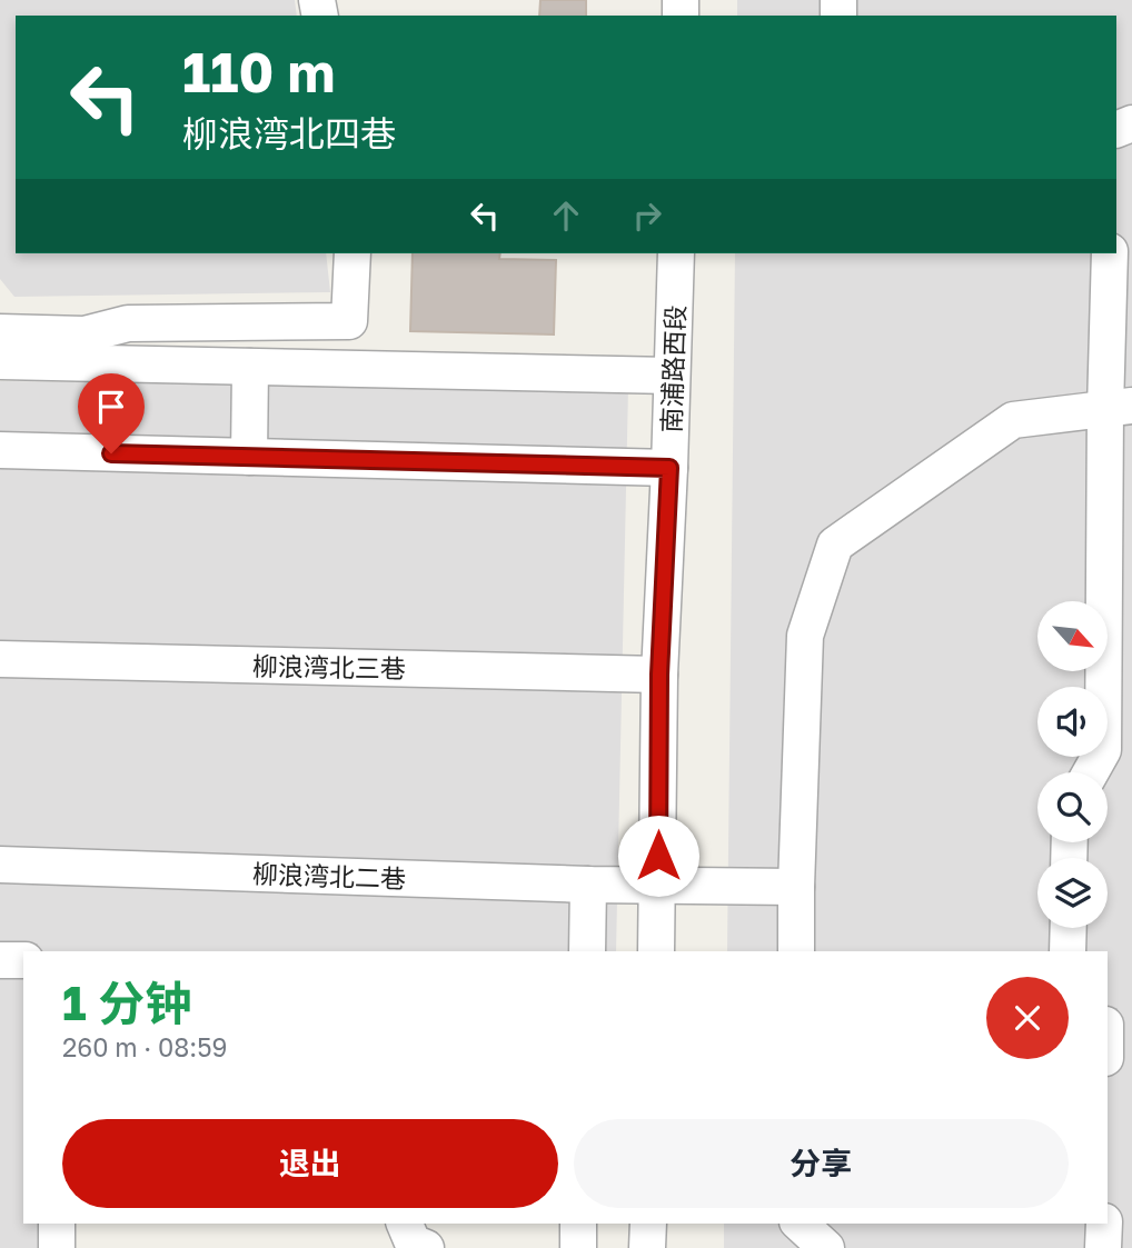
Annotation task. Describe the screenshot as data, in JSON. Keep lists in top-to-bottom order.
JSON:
{
  "streets": {
    "street": ["南浦路西段", "柳浪湾北三巷", "柳浪湾北二巷"]
  },
  "crossings": [
    ["南浦路西段", "柳浪湾北三巷"],
    ["南浦路西段", "柳浪湾北二巷"]
  ],
  "north": "bottom right",
  "page": {
    "turn": ["110 m", "柳浪湾北四巷"],
    "heading": ["1 分钟", "260 m · 08:59"],
    "buttons": ["退出", "分享"]
  }
}
